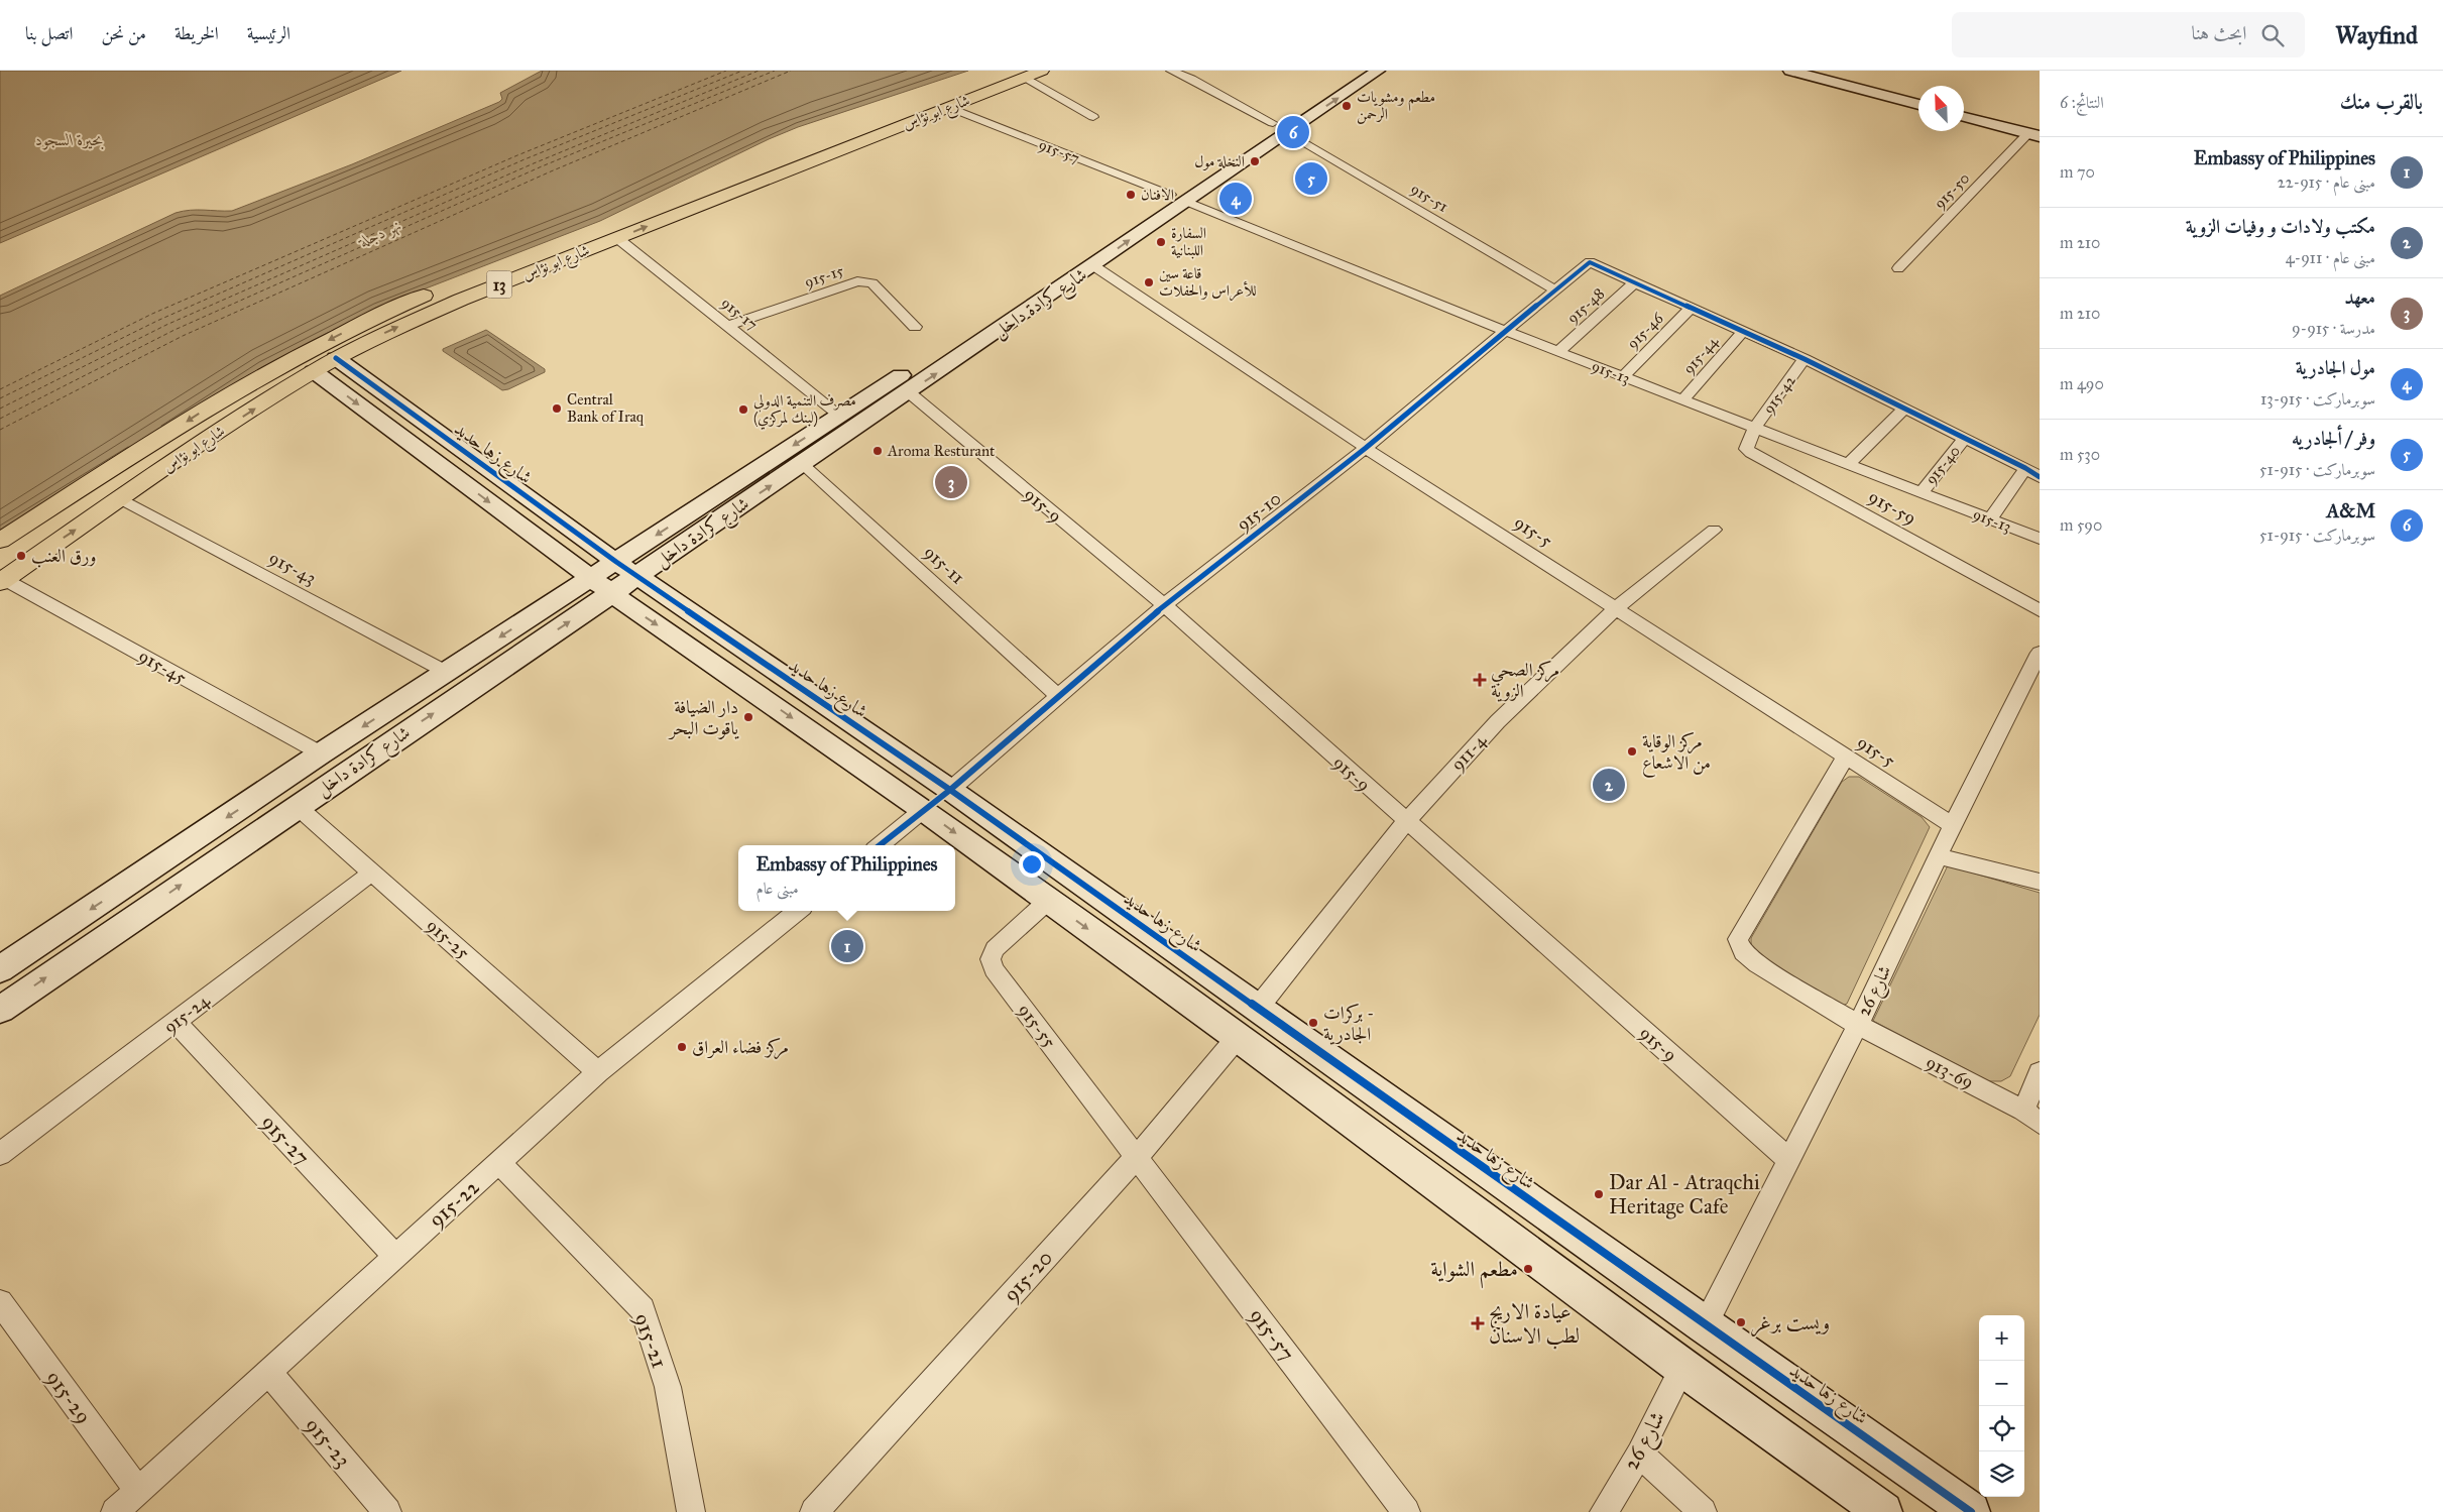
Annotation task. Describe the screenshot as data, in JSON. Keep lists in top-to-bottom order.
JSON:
{
  "streets": {
    "main road": ["شارع ابو نؤاس", "13"],
    "street": [
      "915-57",
      "915-50",
      "915-51",
      "915-15",
      "شارع كرادة داخل",
      "915-48",
      "915-17",
      "915-46",
      "915-44",
      "915-13",
      "915-42",
      "شارع زها حديد",
      "915-40",
      "915-9",
      "915-59",
      "915-10",
      "915-5",
      "915-11",
      "915-43",
      "915-45",
      "911-4",
      "915-25",
      "شارع 26",
      "915-24",
      "915-55",
      "913-69",
      "915-27",
      "915-22",
      "915-20",
      "915-21",
      "915-29",
      "915-23"
    ]
  },
  "crossings": [
    ["شارع ابو نؤاس", "915-57"],
    ["شارع ابو نؤاس", "915-17"],
    ["شارع ابو نؤاس", "شارع زها حديد"],
    ["شارع ابو نؤاس", "915-43"],
    ["شارع ابو نؤاس", "915-45"],
    ["915-57", "شارع كرادة داخل"],
    ["915-57", "915-13"],
    ["915-57", "915-55"],
    ["915-57", "915-20"],
    ["915-51", "شارع كرادة داخل"],
    ["915-51", "915-10"],
    ["915-15", "915-17"],
    ["شارع كرادة داخل", "915-17"],
    ["شارع كرادة داخل", "915-13"],
    ["شارع كرادة داخل", "شارع زها حديد"],
    ["شارع كرادة داخل", "915-9"],
    ["شارع كرادة داخل", "915-5"],
    ["شارع كرادة داخل", "915-11"],
    ["شارع كرادة داخل", "915-43"],
    ["شارع كرادة داخل", "915-45"],
    ["شارع كرادة داخل", "915-25"],
    ["915-48", "915-13"],
    ["915-48", "915-10"],
    ["915-46", "915-13"],
    ["915-44", "915-13"],
    ["915-13", "915-42"],
    ["915-13", "915-40"],
    ["915-13", "915-59"],
    ["915-13", "915-10"],
    ["915-42", "915-59"],
    ["شارع زها حديد", "915-10"],
    ["شارع زها حديد", "911-4"],
    ["شارع زها حديد", "شارع 26"],
    ["915-9", "915-10"],
    ["915-9", "911-4"],
    ["915-9", "شارع 26"],
    ["915-10", "915-5"],
    ["915-10", "915-11"],
    ["915-5", "911-4"],
    ["915-5", "شارع 26"],
    ["915-25", "915-24"],
    ["915-25", "915-22"],
    ["شارع 26", "913-69"],
    ["915-24", "915-27"],
    ["915-55", "915-20"],
    ["915-27", "915-22"],
    ["915-22", "915-21"],
    ["915-22", "915-29"],
    ["915-22", "915-23"]
  ],
  "water": ["بحيرة السجود", "نهر دجلة"],
  "places": {
    "other": [
      "مطعم ومشويات الرحمن",
      "النخلة مول",
      "الافنان",
      "السفارة اللبنانية",
      "قاعة سين للأعراس والحفلات",
      "Central Bank of Iraq",
      "مصرف التنمية الدولي (لبنك لمركزي)",
      "Aroma Resturant",
      "ورق العنب",
      "دار الضيافة ياقوت البحر",
      "مركز الوقاية من الاشعاع",
      "بركرات - الجادرية",
      "مركز فضاء العراق",
      "Dar Al - Atraqchi Heritage Cafe",
      "مطعم الشواية",
      "ويست برغر"
    ],
    "health": ["مركز الصحي الزوية", "عيادة الاريج لطب الاسنان"]
  },
  "north": "top left",
  "page": {
    "header": "Wayfind",
    "search": "ابحث هنا",
    "nav": [
      "الرئيسية",
      "الخريطة",
      "من نحن",
      "اتصل بنا"
    ],
    "heading": ["بالقرب منك", "النتائج: 6"],
    "pins": [
      "6",
      "5",
      "4",
      "3",
      "2",
      "1"
    ],
    "list": [
      {
        "mark": "1",
        "name": "Embassy of Philippines",
        "note": "مبنى عام · 915-22",
        "value": "70 m"
      },
      {
        "mark": "2",
        "name": "مكتب ولادات و وفيات الزوية",
        "note": "مبنى عام · 911-4",
        "value": "210 m"
      },
      {
        "mark": "3",
        "name": "معهد",
        "note": "مدرسة · 915-9",
        "value": "210 m"
      },
      {
        "mark": "4",
        "name": "مول الجادرية",
        "note": "سوبرماركت · 915-13",
        "value": "490 m"
      },
      {
        "mark": "5",
        "name": "وفر / ألجادريه",
        "note": "سوبرماركت · 915-51",
        "value": "530 m"
      },
      {
        "mark": "6",
        "name": "A&M",
        "note": "سوبرماركت · 915-51",
        "value": "590 m"
      }
    ],
    "popup": ["Embassy of Philippines", "مبنى عام"],
    "map_buttons": ["+", "−"]
  }
}
